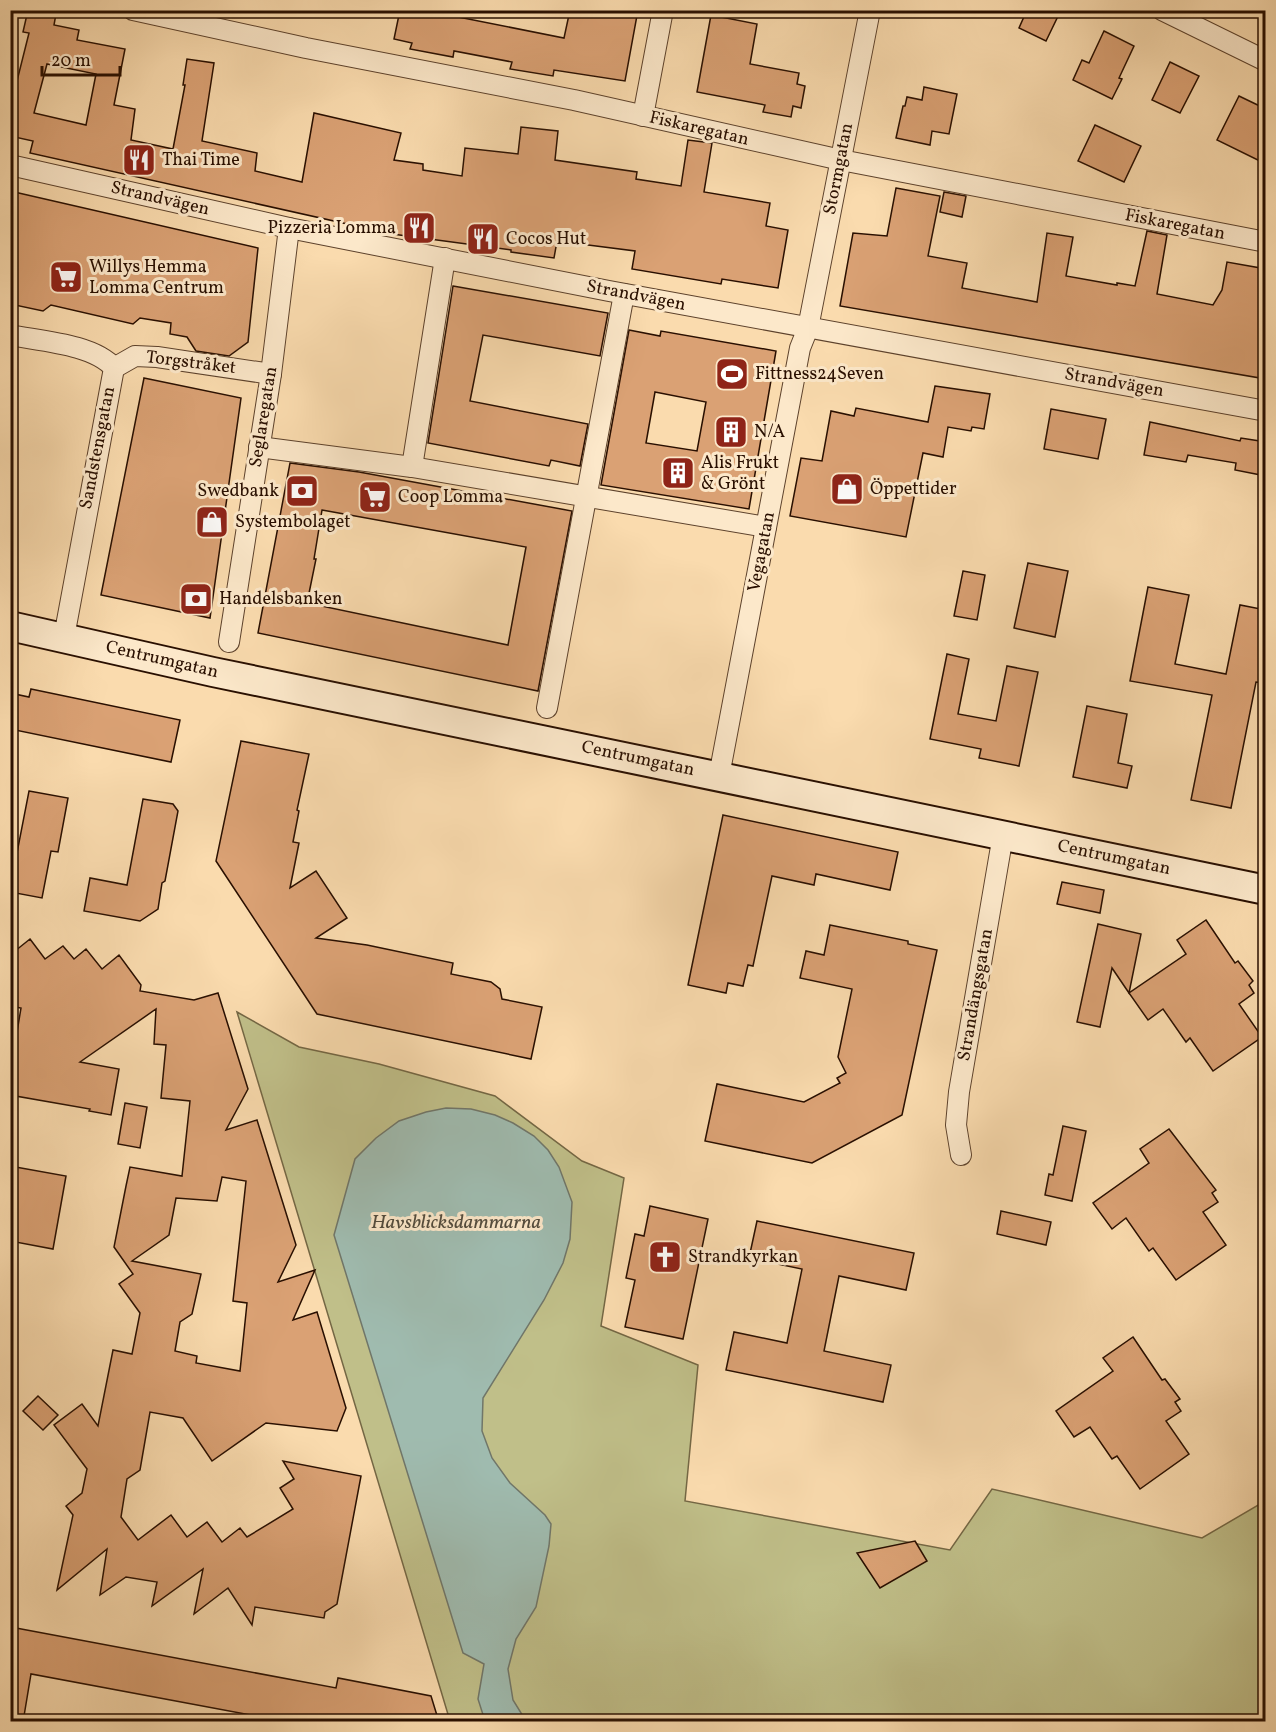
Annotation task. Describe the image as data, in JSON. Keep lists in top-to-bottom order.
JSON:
{
  "streets": {
    "street": [
      "Fiskaregatan",
      "Stormgatan",
      "Strandvägen",
      "Torgstråket",
      "Seglaregatan",
      "Sandstensgatan",
      "Vegagatan",
      "Centrumgatan",
      "Strandängsgatan"
    ]
  },
  "crossings": [
    ["Fiskaregatan", "Stormgatan"],
    ["Stormgatan", "Strandvägen"],
    ["Stormgatan", "Vegagatan"],
    ["Strandvägen", "Seglaregatan"],
    ["Strandvägen", "Vegagatan"],
    ["Torgstråket", "Seglaregatan"],
    ["Torgstråket", "Sandstensgatan"],
    ["Sandstensgatan", "Centrumgatan"],
    ["Vegagatan", "Centrumgatan"],
    ["Centrumgatan", "Strandängsgatan"]
  ],
  "water": ["Havsblicksdammarna"],
  "places": {
    "restaurant": ["Thai Time", "Pizzeria Lomma", "Cocos Hut"],
    "supermarket": ["Willys Hemma Lomma Centrum", "Coop Lomma"],
    "sports": ["Fittness24Seven"],
    "building": ["N/A", "Alis Frukt & Grönt"],
    "shop": ["Öppettider", "Systembolaget"],
    "bank": ["Swedbank", "Handelsbanken"],
    "church": ["Strandkyrkan"]
  },
  "scale_bar": "20 m"
}
